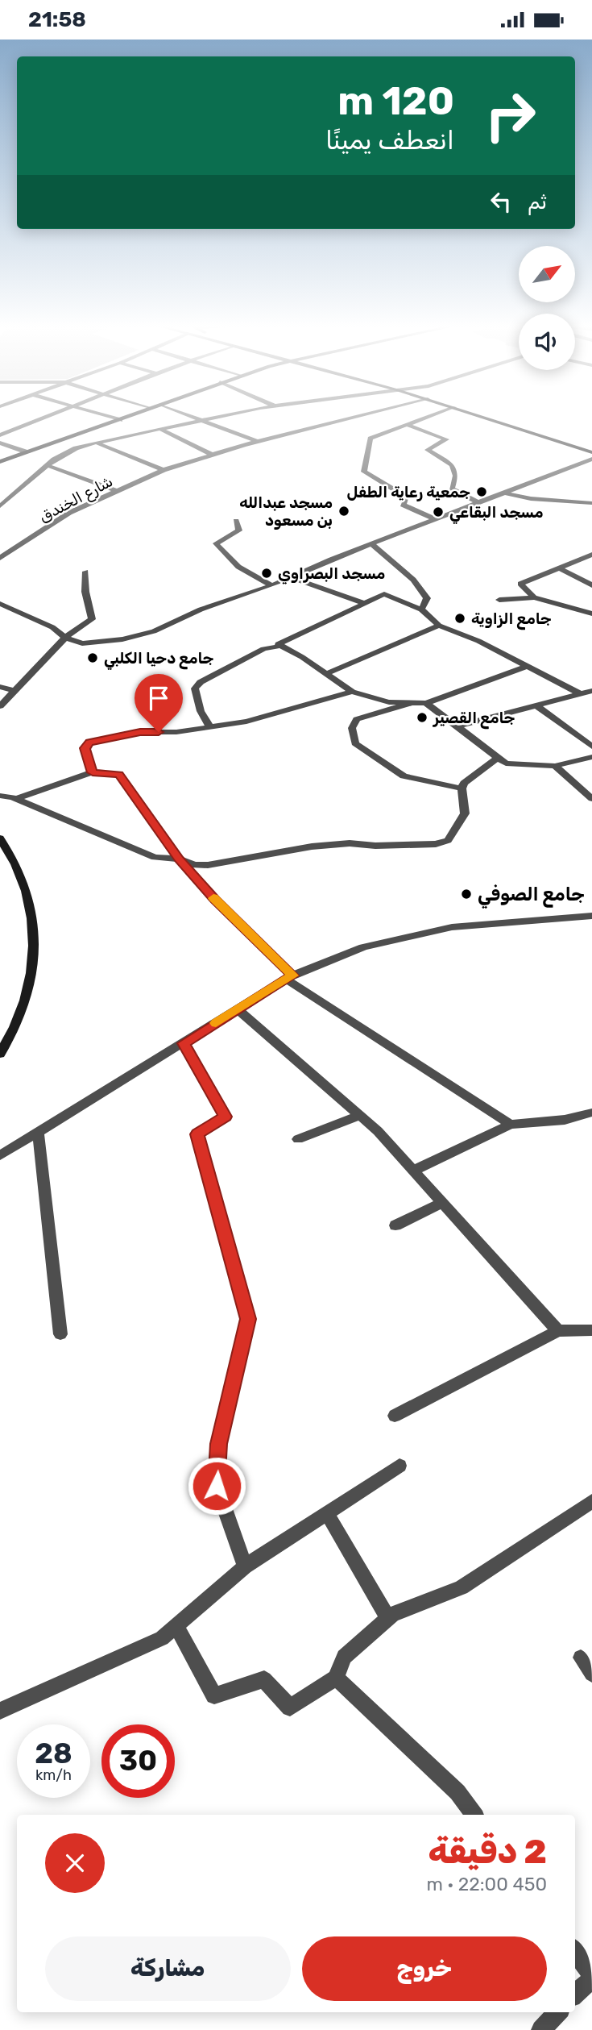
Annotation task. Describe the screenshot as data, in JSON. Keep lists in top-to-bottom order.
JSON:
{
  "streets": {
    "street": ["شارع الخندق"]
  },
  "places": [
    "جمعية رعاية الطفل",
    "مسجد عبدالله بن مسعود",
    "مسجد البقاعي",
    "مسجد البصراوي",
    "جامع الزاوية",
    "جامع دحيا الكلبي",
    "جامع القصير",
    "جامع الصوفي"
  ],
  "north": "top right",
  "page": {
    "status": "21:58",
    "turn": ["120 m", "انعطف يمينًا"],
    "then": "ثم",
    "speed": "28 km/h",
    "limit": "30",
    "heading": ["2 دقيقة", "450 m · 22:00"],
    "buttons": ["خروج", "مشاركة"]
  }
}
